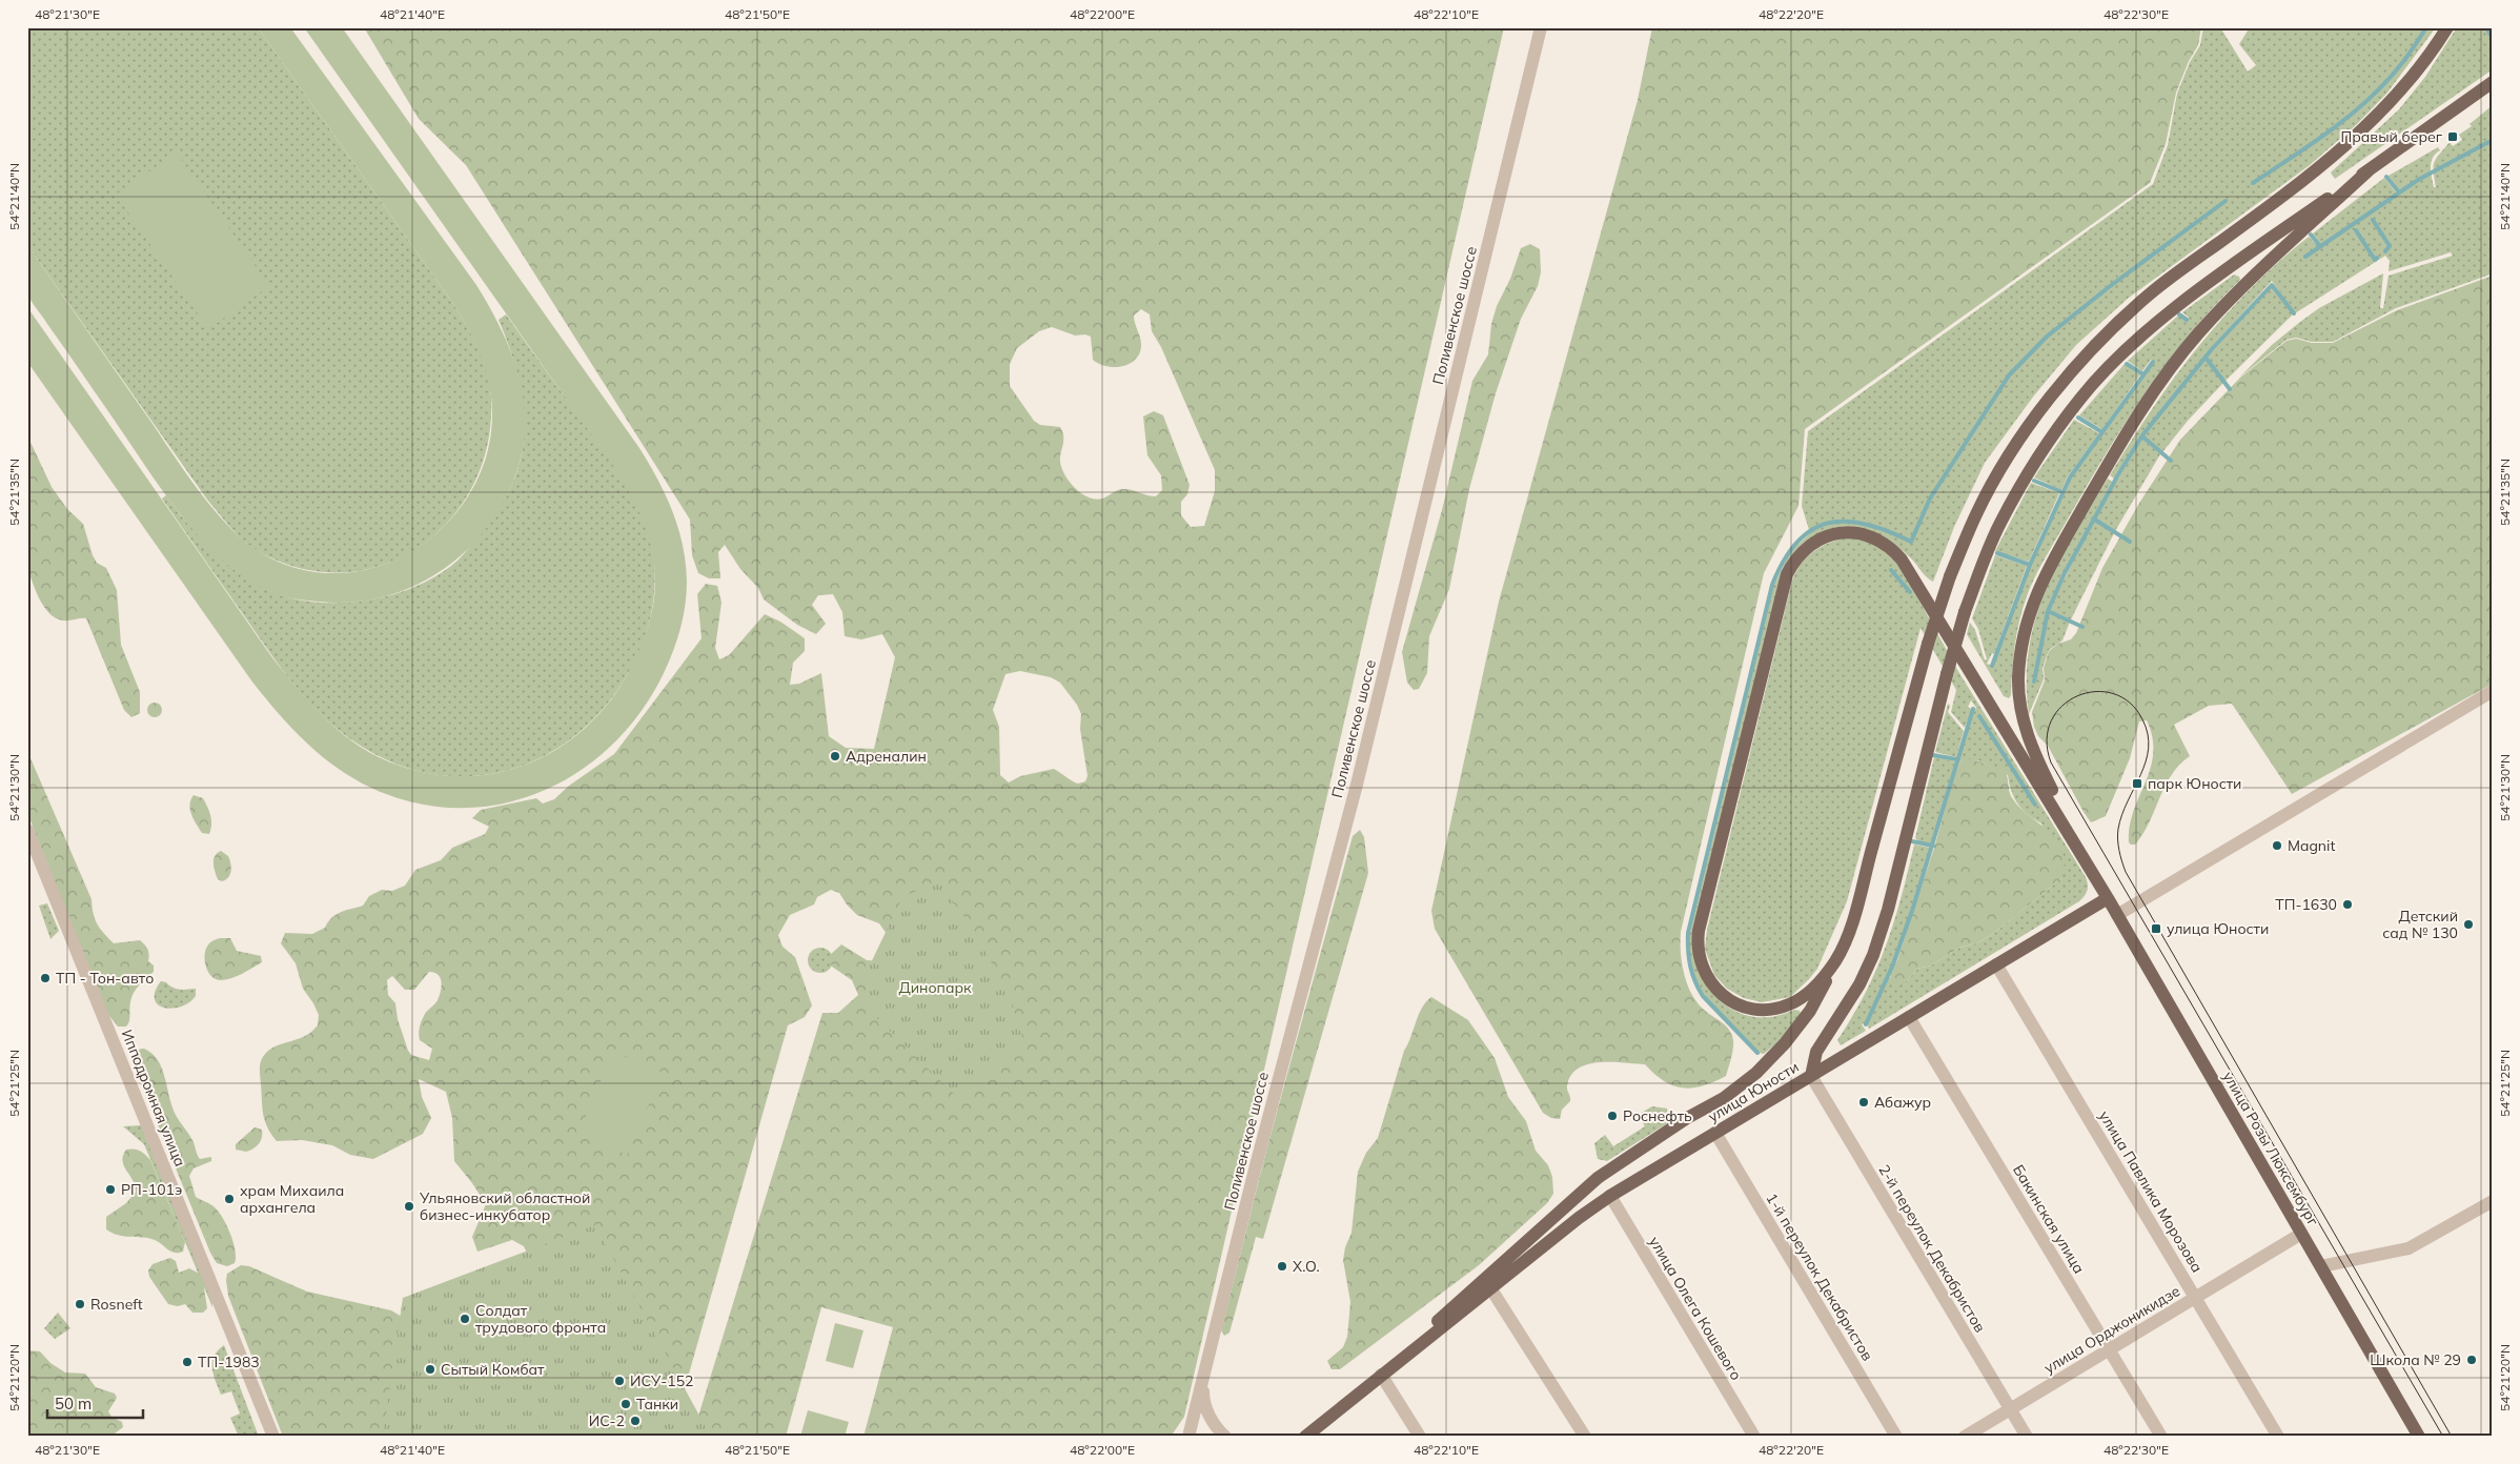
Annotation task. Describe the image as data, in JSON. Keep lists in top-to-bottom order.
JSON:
{
  "streets": {
    "main road": ["улица Юности", "улица Розы Люксембург"],
    "street": [
      "Поливенское шоссе",
      "Ипподромная улица",
      "улица Павлика Морозова",
      "Бакинская улица",
      "2-й переулок Декабристов",
      "1-й переулок Декабристов",
      "улица Олега Кошевого",
      "улица Орджоникидзе"
    ]
  },
  "crossings": [
    ["улица Юности", "улица Розы Люксембург"],
    ["улица Юности", "улица Павлика Морозова"],
    ["улица Юности", "Бакинская улица"],
    ["улица Юности", "2-й переулок Декабристов"],
    ["улица Юности", "1-й переулок Декабристов"],
    ["улица Юности", "улица Олега Кошевого"],
    ["улица Розы Люксембург", "улица Орджоникидзе"],
    ["улица Павлика Морозова", "улица Орджоникидзе"],
    ["Бакинская улица", "улица Орджоникидзе"],
    ["2-й переулок Декабристов", "улица Орджоникидзе"]
  ],
  "parks": ["Динопарк"],
  "places": {
    "transit": ["Правый берег", "парк Юности", "улица Юности"],
    "other": [
      "Адреналин",
      "Magnit",
      "ТП-1630",
      "Детский сад № 130",
      "ТП - Тон-авто",
      "Абажур",
      "Роснефть",
      "РП-101э",
      "храм Михаила архангела",
      "Ульяновский областной бизнес-инкубатор",
      "Х.О.",
      "Rosneft",
      "Солдат трудового фронта",
      "Школа № 29",
      "ТП-1983",
      "Сытый Комбат",
      "ИСУ-152",
      "Танки",
      "ИС-2"
    ]
  },
  "scale_bar": "50 m",
  "coordinates": [
    "48°21'30\"E",
    "48°21'40\"E",
    "48°21'50\"E",
    "48°22'00\"E",
    "48°22'10\"E",
    "48°22'20\"E",
    "48°22'30\"E",
    "54°21'40\"N",
    "54°21'35\"N",
    "54°21'30\"N",
    "54°21'25\"N",
    "54°21'20\"N"
  ]
}
